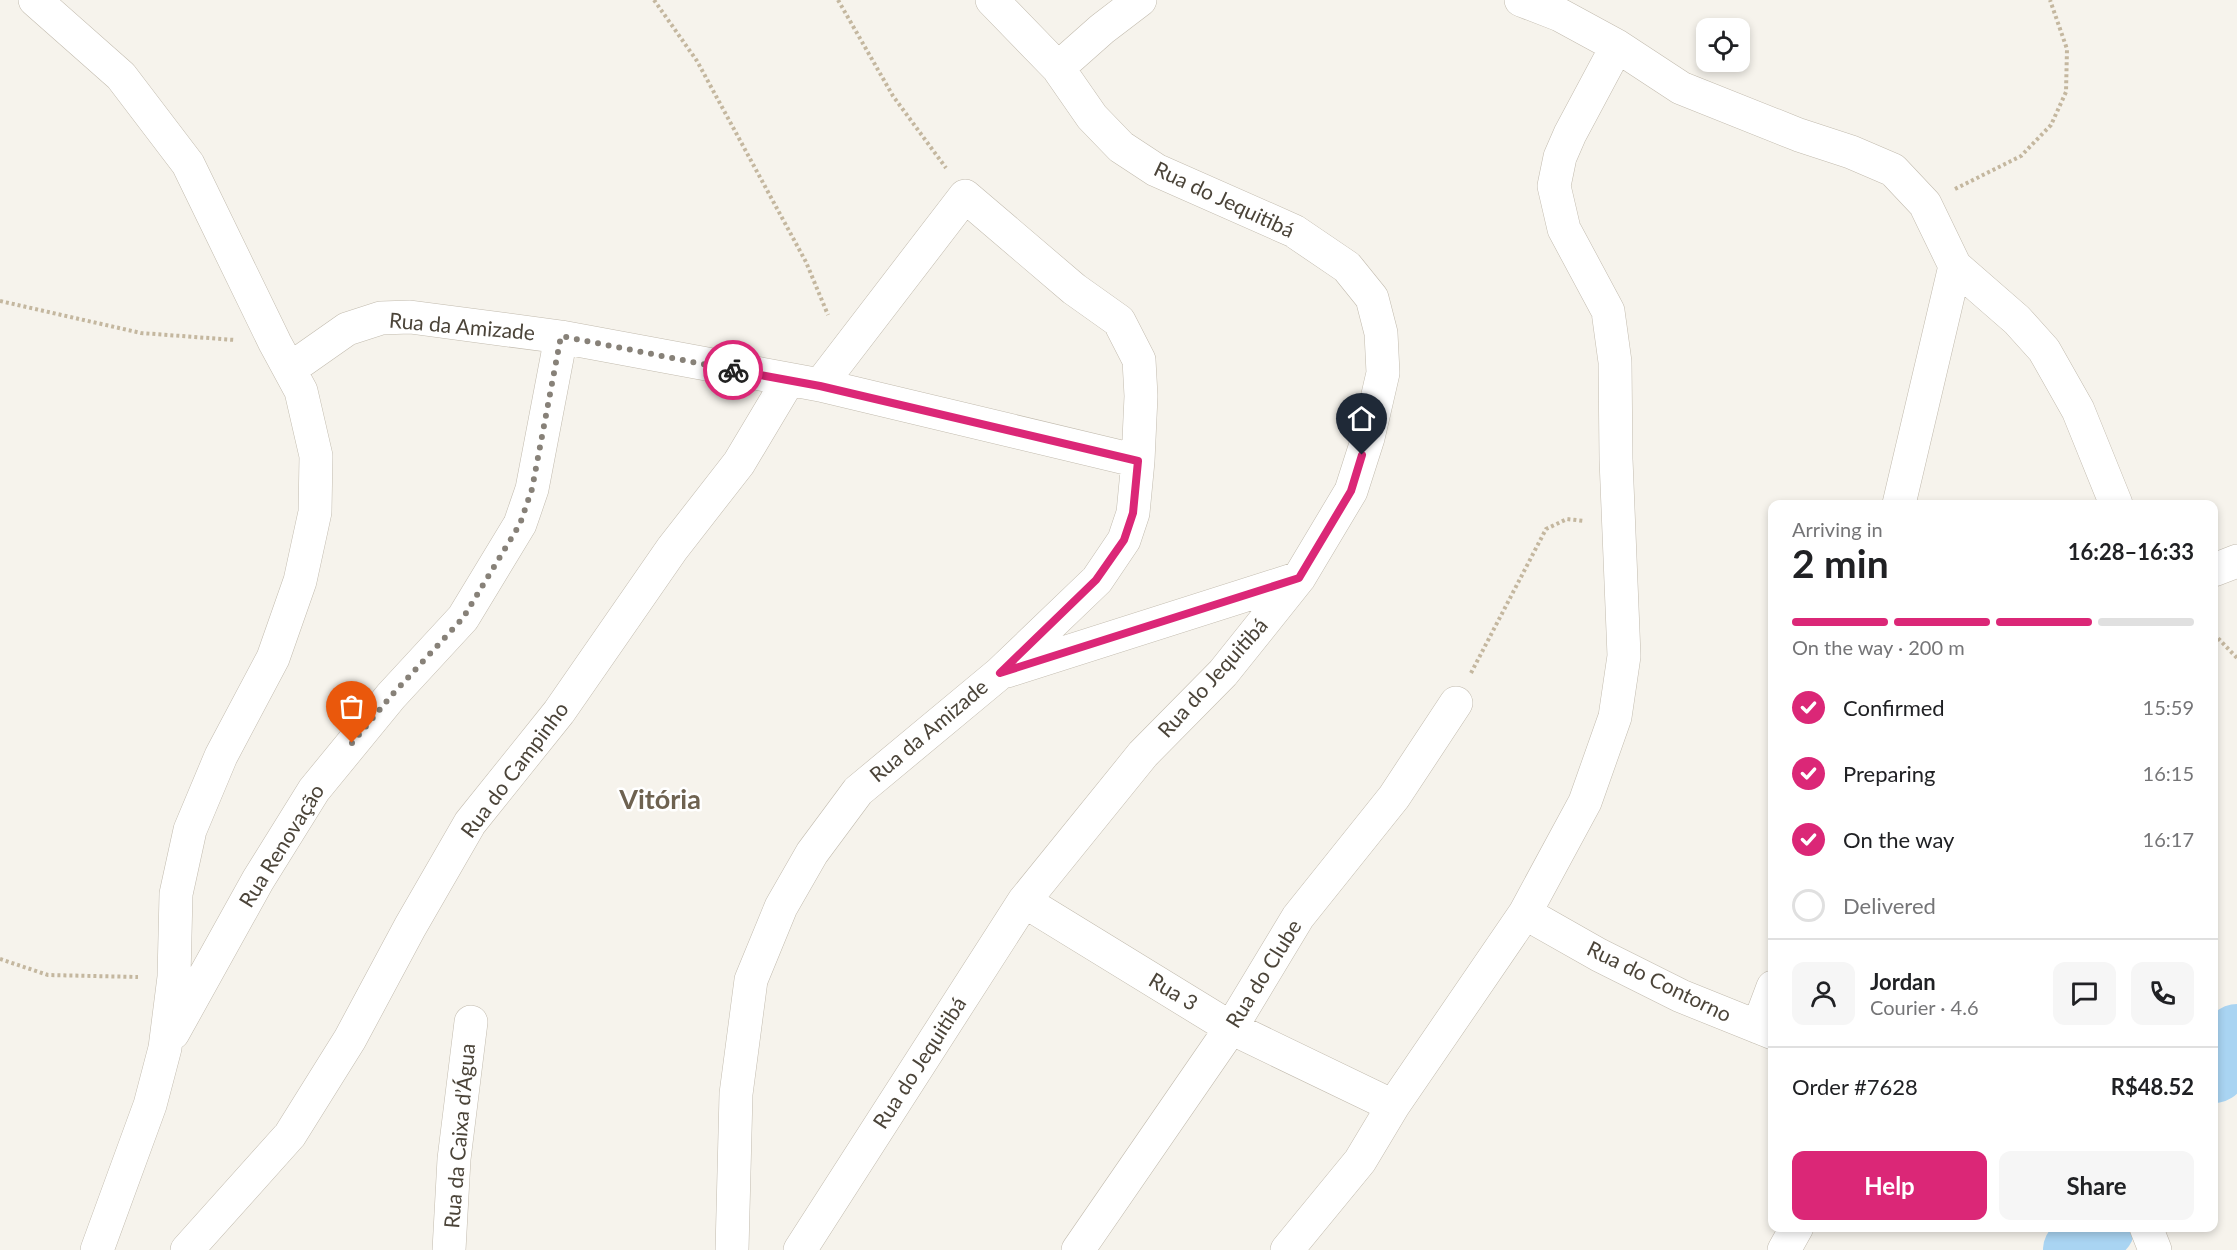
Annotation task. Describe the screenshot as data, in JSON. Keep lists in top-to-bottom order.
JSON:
{
  "streets": {
    "street": [
      "Rua do Jequitibá",
      "Rua da Amizade",
      "Rua do Campinho",
      "Rua Renovação",
      "Rua do Clube",
      "Rua do Contorno",
      "Rua 3",
      "Rua da Caixa d’Água"
    ]
  },
  "crossings": [
    ["Rua do Jequitibá", "Rua 3"],
    ["Rua da Amizade", "Rua do Campinho"],
    ["Rua da Amizade", "Rua Renovação"],
    ["Rua do Clube", "Rua 3"]
  ],
  "districts": ["Vitória"],
  "page": {
    "heading": ["2 min", "Arriving in", "16:28–16:33"],
    "panel": [
      "Jordan",
      "Courier · 4.6",
      "Order #7628",
      "R$48.52"
    ],
    "bar": "On the way · 200 m",
    "list": [
      ["Confirmed", "15:59"],
      ["Preparing", "16:15"],
      ["On the way", "16:17"],
      "Delivered"
    ],
    "buttons": ["Help", "Share"]
  }
}
